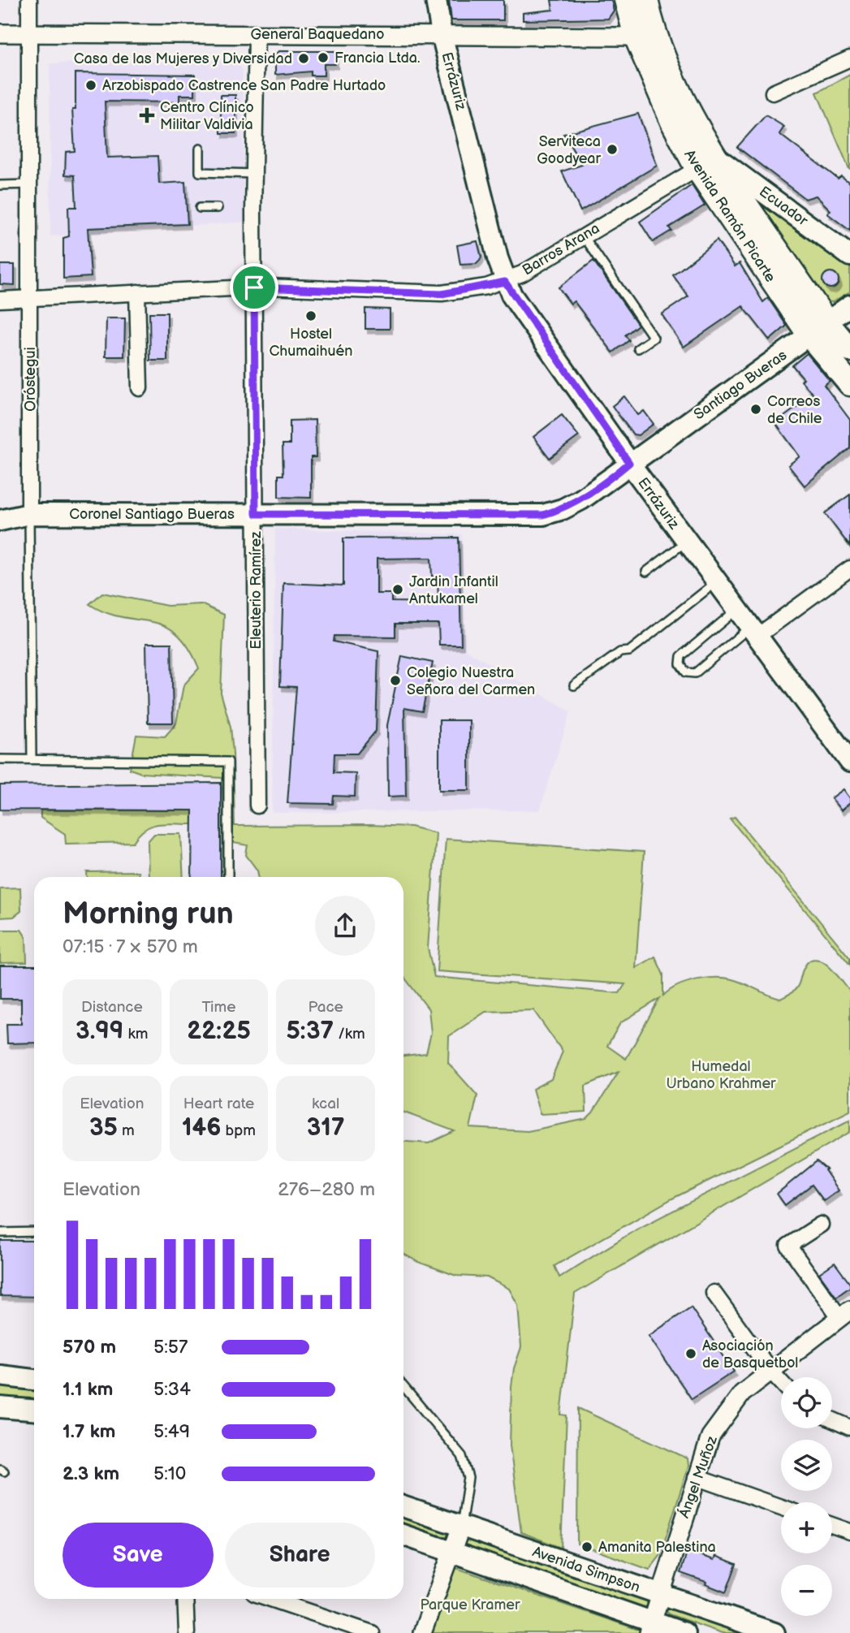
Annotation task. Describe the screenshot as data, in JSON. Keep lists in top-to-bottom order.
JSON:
{
  "streets": {
    "highway": ["Avenida Ramón Picarte"],
    "main road": [
      "Errázuriz",
      "Ecuador",
      "Santiago Bueras",
      "Coronel Santiago Bueras",
      "Avenida Simpson"
    ],
    "street": [
      "General Baquedano",
      "Barros Arana",
      "Oróstegui",
      "Eleuterio Ramírez",
      "Ángel Muñoz"
    ]
  },
  "crossings": [
    ["General Baquedano", "Errázuriz"],
    ["General Baquedano", "Avenida Ramón Picarte"],
    ["General Baquedano", "Oróstegui"],
    ["General Baquedano", "Eleuterio Ramírez"],
    ["Errázuriz", "Barros Arana"],
    ["Errázuriz", "Santiago Bueras"],
    ["Errázuriz", "Coronel Santiago Bueras"],
    ["Ecuador", "Avenida Ramón Picarte"],
    ["Ecuador", "Barros Arana"],
    ["Avenida Ramón Picarte", "Barros Arana"],
    ["Avenida Ramón Picarte", "Santiago Bueras"],
    ["Barros Arana", "Oróstegui"],
    ["Barros Arana", "Eleuterio Ramírez"],
    ["Oróstegui", "Coronel Santiago Bueras"],
    ["Santiago Bueras", "Coronel Santiago Bueras"],
    ["Coronel Santiago Bueras", "Eleuterio Ramírez"],
    ["Ángel Muñoz", "Avenida Simpson"]
  ],
  "parks": ["Humedal Urbano Krahmer", "Parque Kramer"],
  "places": {
    "other": [
      "Francia Ltda.",
      "Casa de las Mujeres y Diversidad",
      "Arzobispado Castrence San Padre Hurtado",
      "Serviteca Goodyear",
      "Hostel Chumaihuén",
      "Correos de Chile",
      "Jardin Infantil Antukamel",
      "Colegio Nuestra Señora del Carmen",
      "Asociación de Basquetbol",
      "Amanita Palestina"
    ],
    "health": ["Centro Clínico Militar Valdivia"]
  },
  "page": {
    "heading": ["Morning run", "07:15 · 7 × 570 m"],
    "stats": [
      ["Distance", "3.99 km"],
      ["Time", "22:25"],
      ["Pace", "5:37 /km"],
      ["Elevation", "35 m"],
      ["Heart rate", "146 bpm"],
      ["kcal", "317"]
    ],
    "chart": ["Elevation", "276–280 m"],
    "list": [
      {
        "name": "570 m",
        "note": "5:57"
      },
      {
        "name": "1.1 km",
        "note": "5:34"
      },
      {
        "name": "1.7 km",
        "note": "5:49"
      },
      {
        "name": "2.3 km",
        "note": "5:10"
      }
    ],
    "map_buttons": ["+", "−"],
    "buttons": ["Save", "Share"]
  }
}
